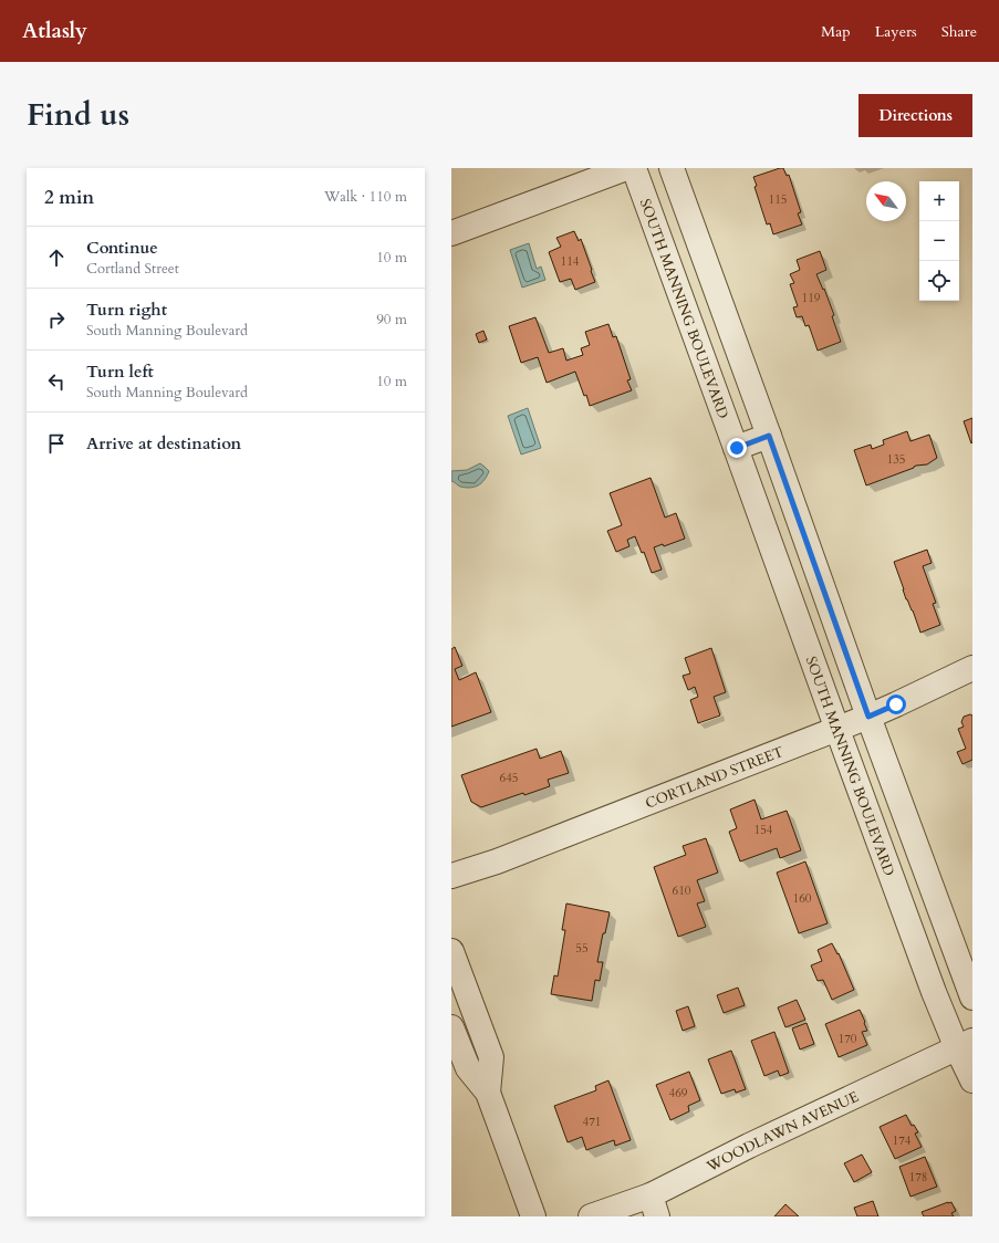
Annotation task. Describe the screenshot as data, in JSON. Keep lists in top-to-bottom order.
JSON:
{
  "streets": {
    "street": ["SOUTH MANNING BOULEVARD", "CORTLAND STREET", "WOODLAWN AVENUE"]
  },
  "crossings": [
    ["SOUTH MANNING BOULEVARD", "CORTLAND STREET"],
    ["SOUTH MANNING BOULEVARD", "WOODLAWN AVENUE"]
  ],
  "house_numbers": [
    "115",
    "114",
    "119",
    "135",
    "645",
    "154",
    "610",
    "160",
    "55",
    "170",
    "469",
    "471",
    "174",
    "178"
  ],
  "north": "top left",
  "page": {
    "header": "Atlasly",
    "nav": ["Map", "Layers", "Share"],
    "title": "Find us",
    "buttons": "Directions",
    "heading": ["2 min", "Walk · 110 m"],
    "map_buttons": ["+", "−"],
    "list": [
      ["Continue", "Cortland Street", "10 m"],
      ["Turn right", "South Manning Boulevard", "90 m"],
      ["Turn left", "South Manning Boulevard", "10 m"],
      "Arrive at destination"
    ]
  }
}
